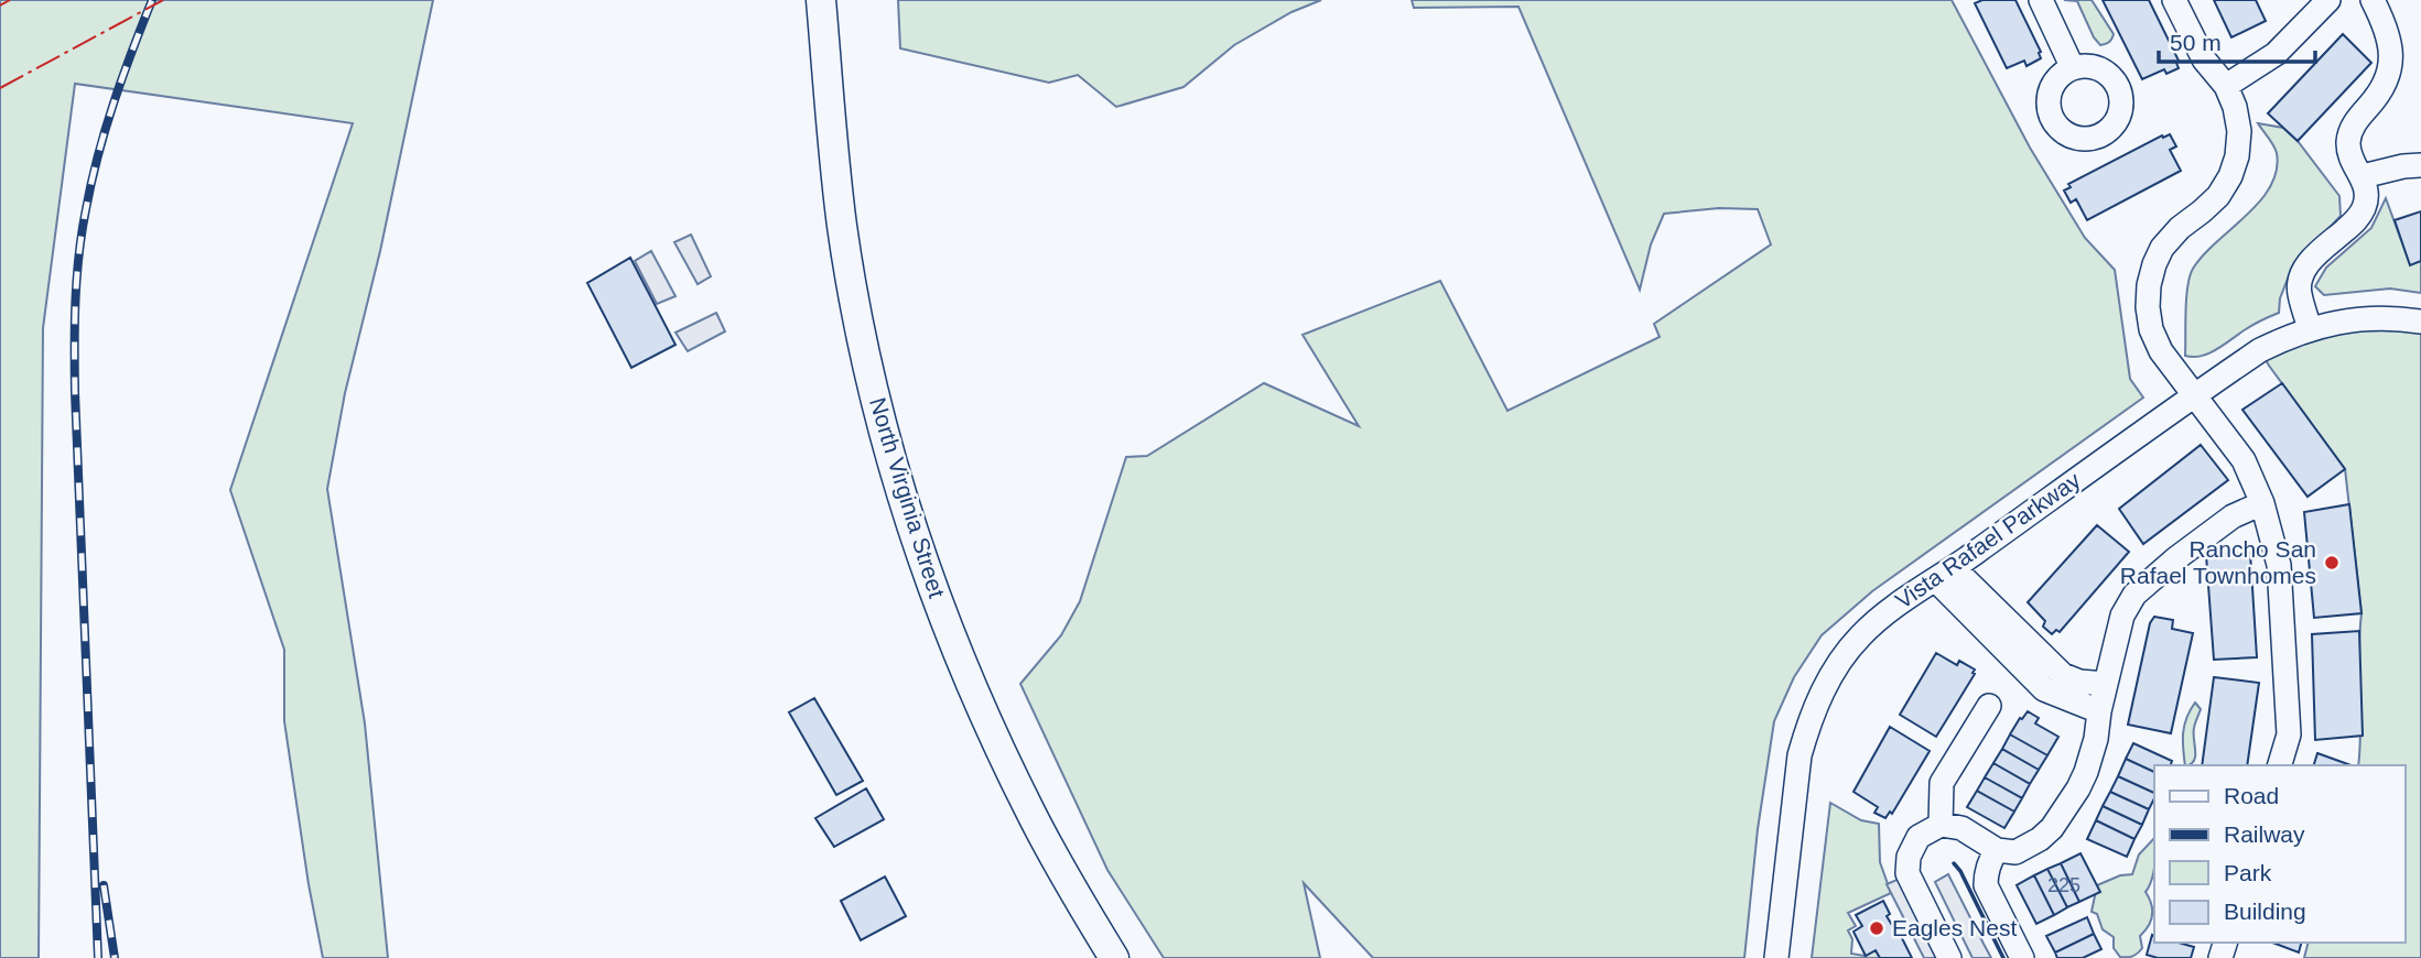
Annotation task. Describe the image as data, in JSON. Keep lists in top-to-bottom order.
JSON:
{
  "streets": {
    "main road": ["North Virginia Street"],
    "street": ["Vista Rafael Parkway"]
  },
  "places": ["Rancho San Rafael Townhomes", "Eagles Nest"],
  "house_numbers": ["225"],
  "legend": [
    "Road",
    "Railway",
    "Park",
    "Building"
  ],
  "scale_bar": "50 m"
}
